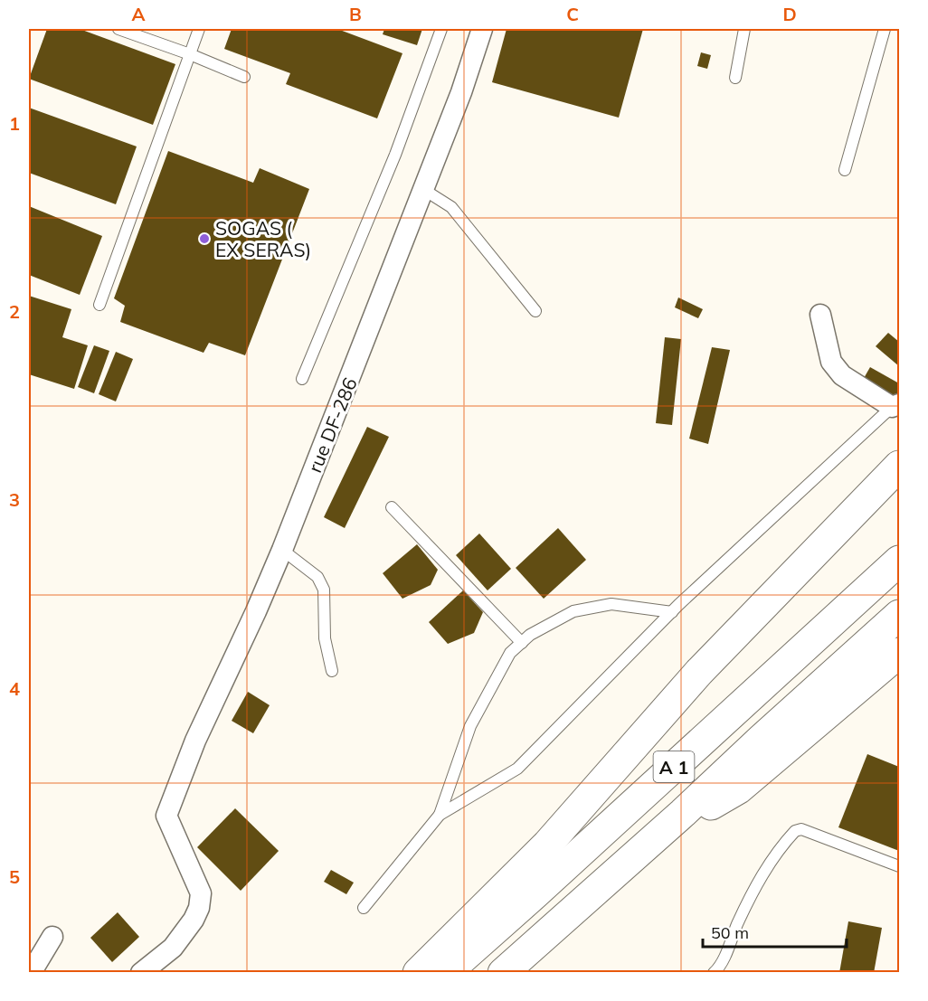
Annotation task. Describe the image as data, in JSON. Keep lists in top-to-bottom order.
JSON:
{
  "streets": {
    "highway": ["A 1"],
    "street": ["rue DF-286"]
  },
  "places": ["SOGAS ( EX SERAS)"],
  "scale_bar": "50 m",
  "grid": {
    "columns": [
      "A",
      "B",
      "C",
      "D"
    ],
    "rows": [
      "1",
      "2",
      "3",
      "4",
      "5"
    ]
  }
}
